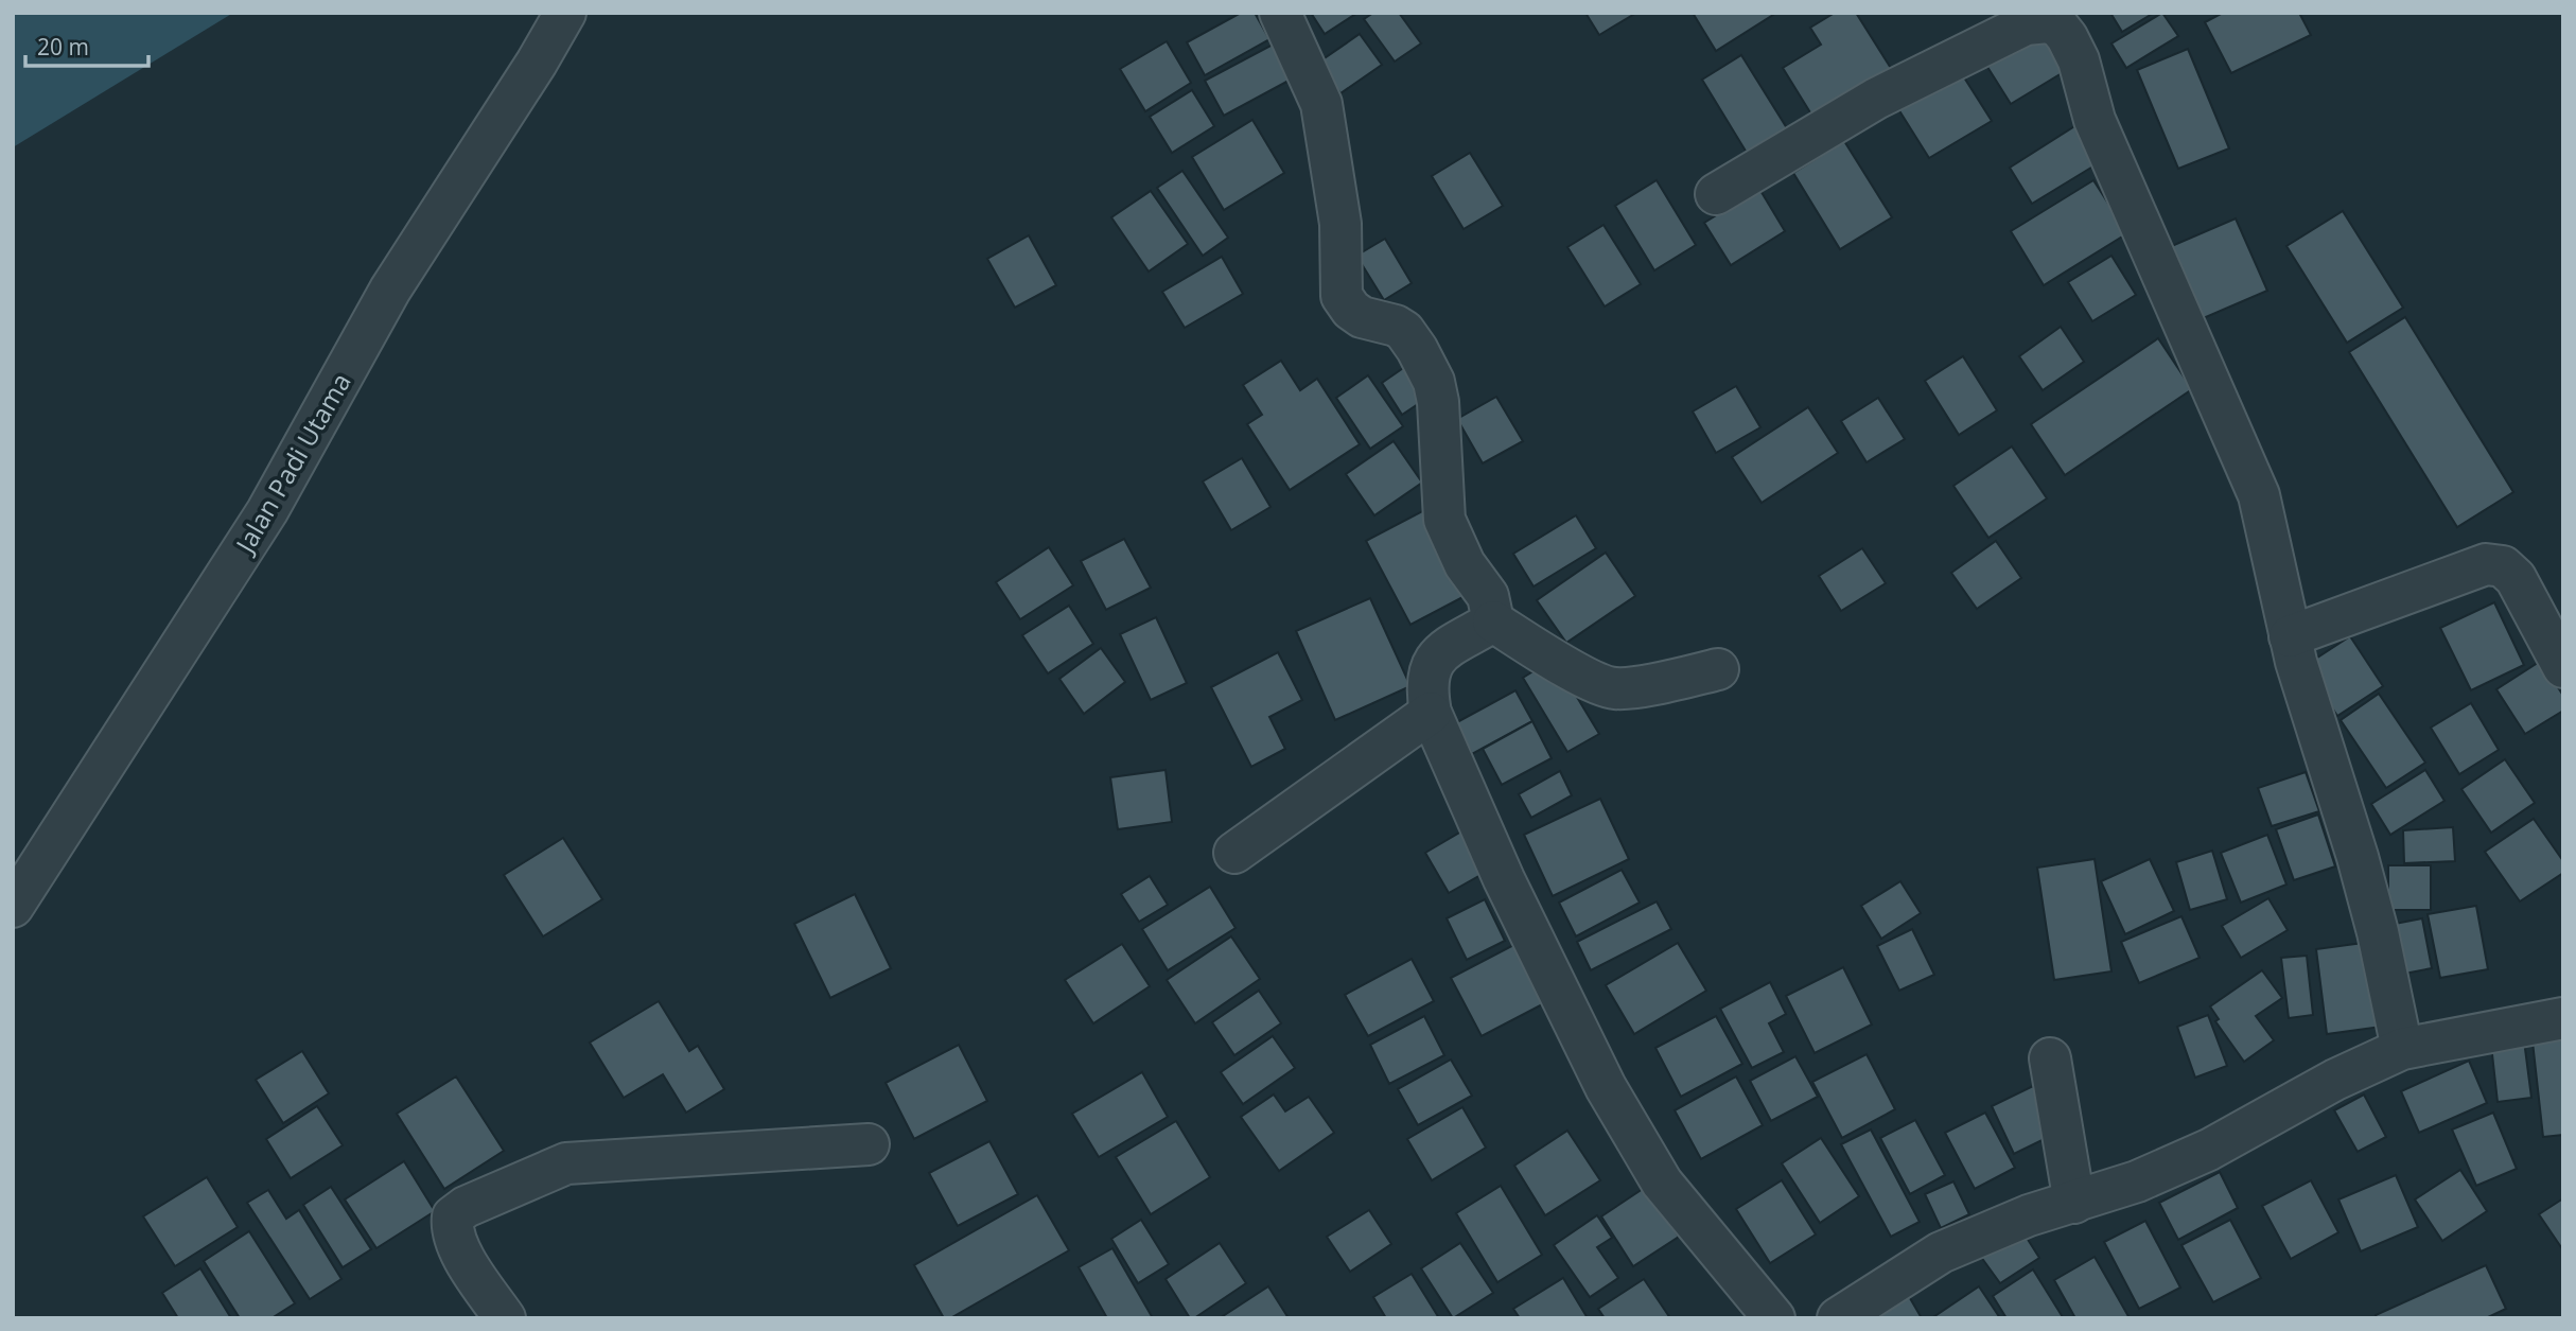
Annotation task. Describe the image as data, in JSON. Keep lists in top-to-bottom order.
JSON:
{
  "streets": {
    "street": ["Jalan Padi Utama"]
  },
  "scale_bar": "20 m"
}
